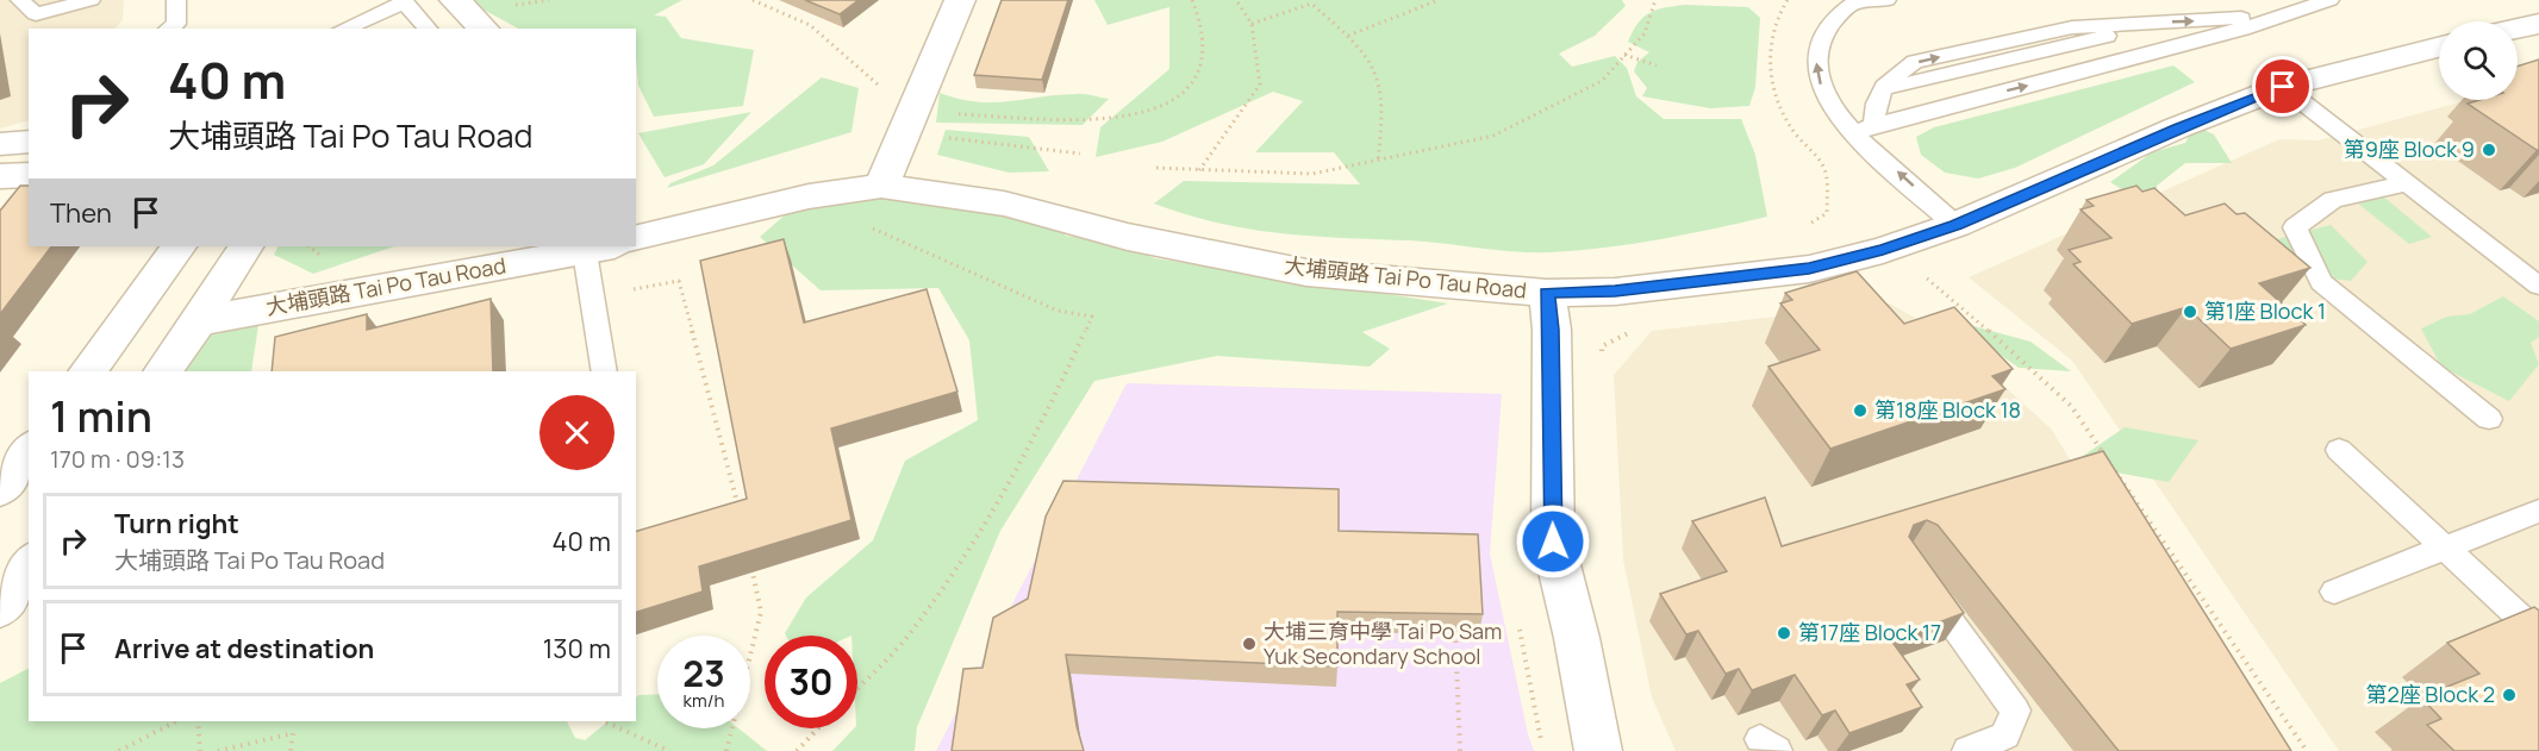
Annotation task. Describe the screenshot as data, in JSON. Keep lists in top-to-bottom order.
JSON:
{
  "streets": {
    "street": ["大埔頭路 Tai Po Tau Road"]
  },
  "places": [
    "第9座 Block 9",
    "第1座 Block 1",
    "第18座 Block 18",
    "第17座 Block 17",
    "大埔三育中學 Tai Po Sam Yuk Secondary School",
    "第2座 Block 2"
  ],
  "page": {
    "turn": ["40 m", "大埔頭路 Tai Po Tau Road"],
    "then": "Then",
    "heading": ["1 min", "170 m · 09:13"],
    "list": [
      {
        "name": "Turn right",
        "note": "大埔頭路 Tai Po Tau Road",
        "value": "40 m"
      },
      {
        "name": "Arrive at destination",
        "value": "130 m"
      }
    ],
    "speed": "23 km/h",
    "limit": "30"
  }
}
